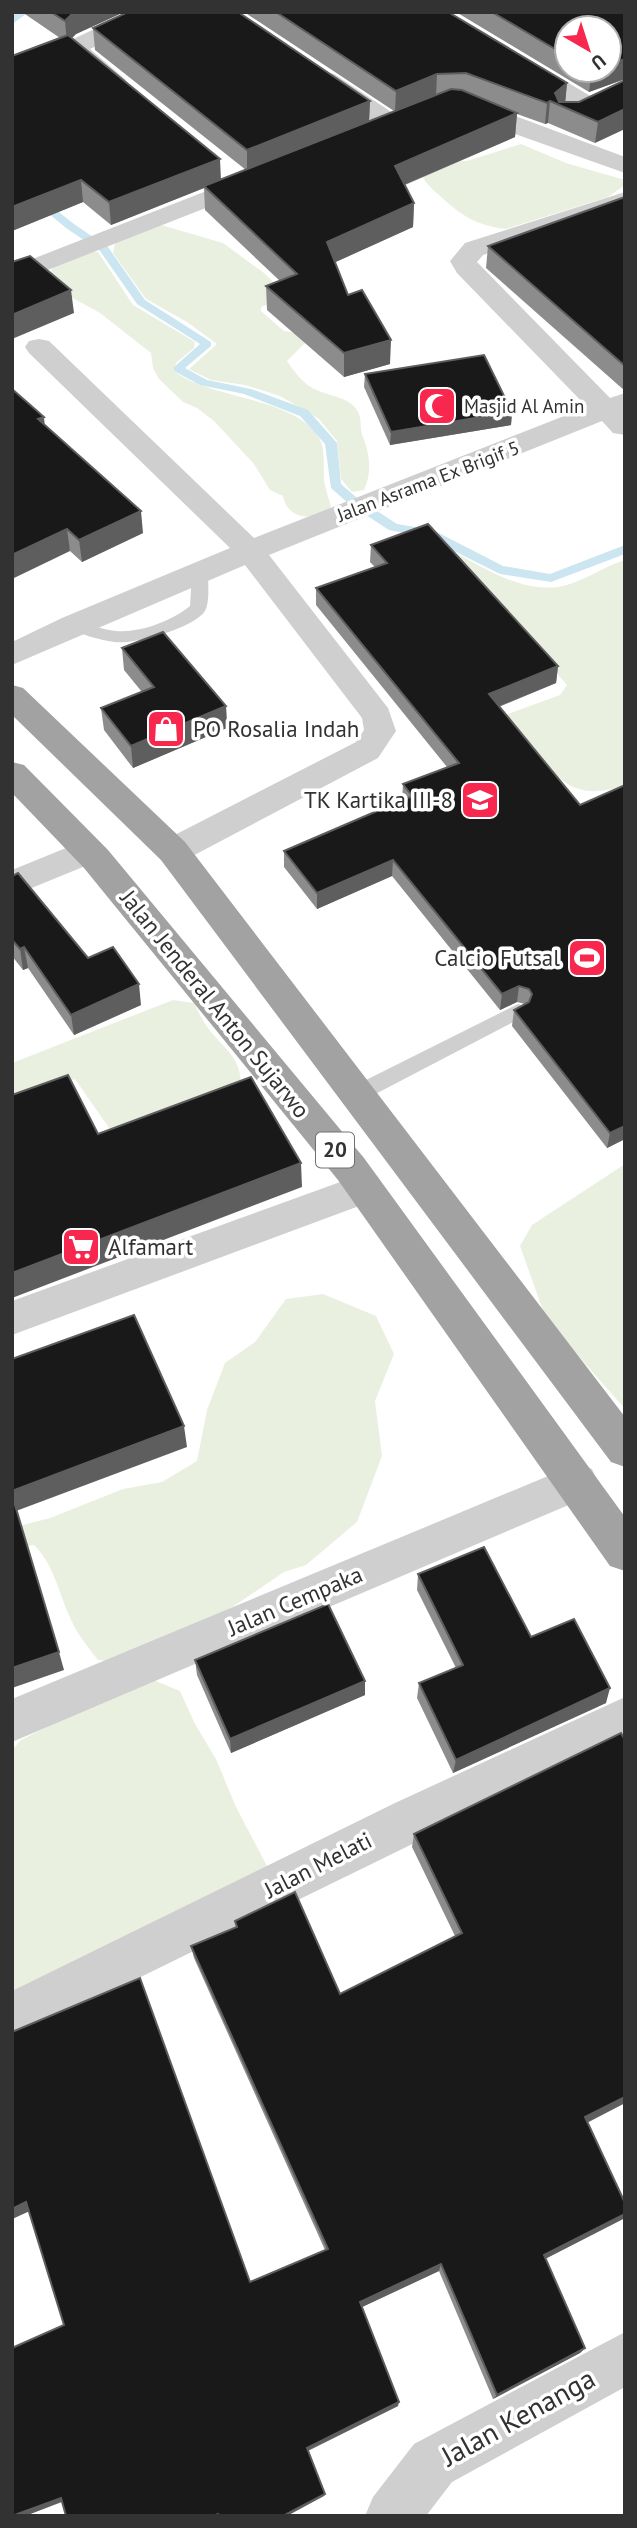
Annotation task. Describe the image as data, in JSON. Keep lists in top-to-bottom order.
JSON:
{
  "streets": {
    "highway": ["Jalan Jenderal Anton Sujarwo", "20"],
    "street": [
      "Jalan Asrama Ex Brigif 5",
      "Jalan Cempaka",
      "Jalan Melati",
      "Jalan Kenanga"
    ]
  },
  "crossings": [
    ["Jalan Jenderal Anton Sujarwo", "Jalan Cempaka"]
  ],
  "places": {
    "mosque": ["Masjid Al Amin"],
    "shop": ["PO Rosalia Indah"],
    "school or university": ["TK Kartika III-8"],
    "sports": ["Calcio Futsal"],
    "supermarket": ["Alfamart"]
  },
  "north": "bottom right"
}
